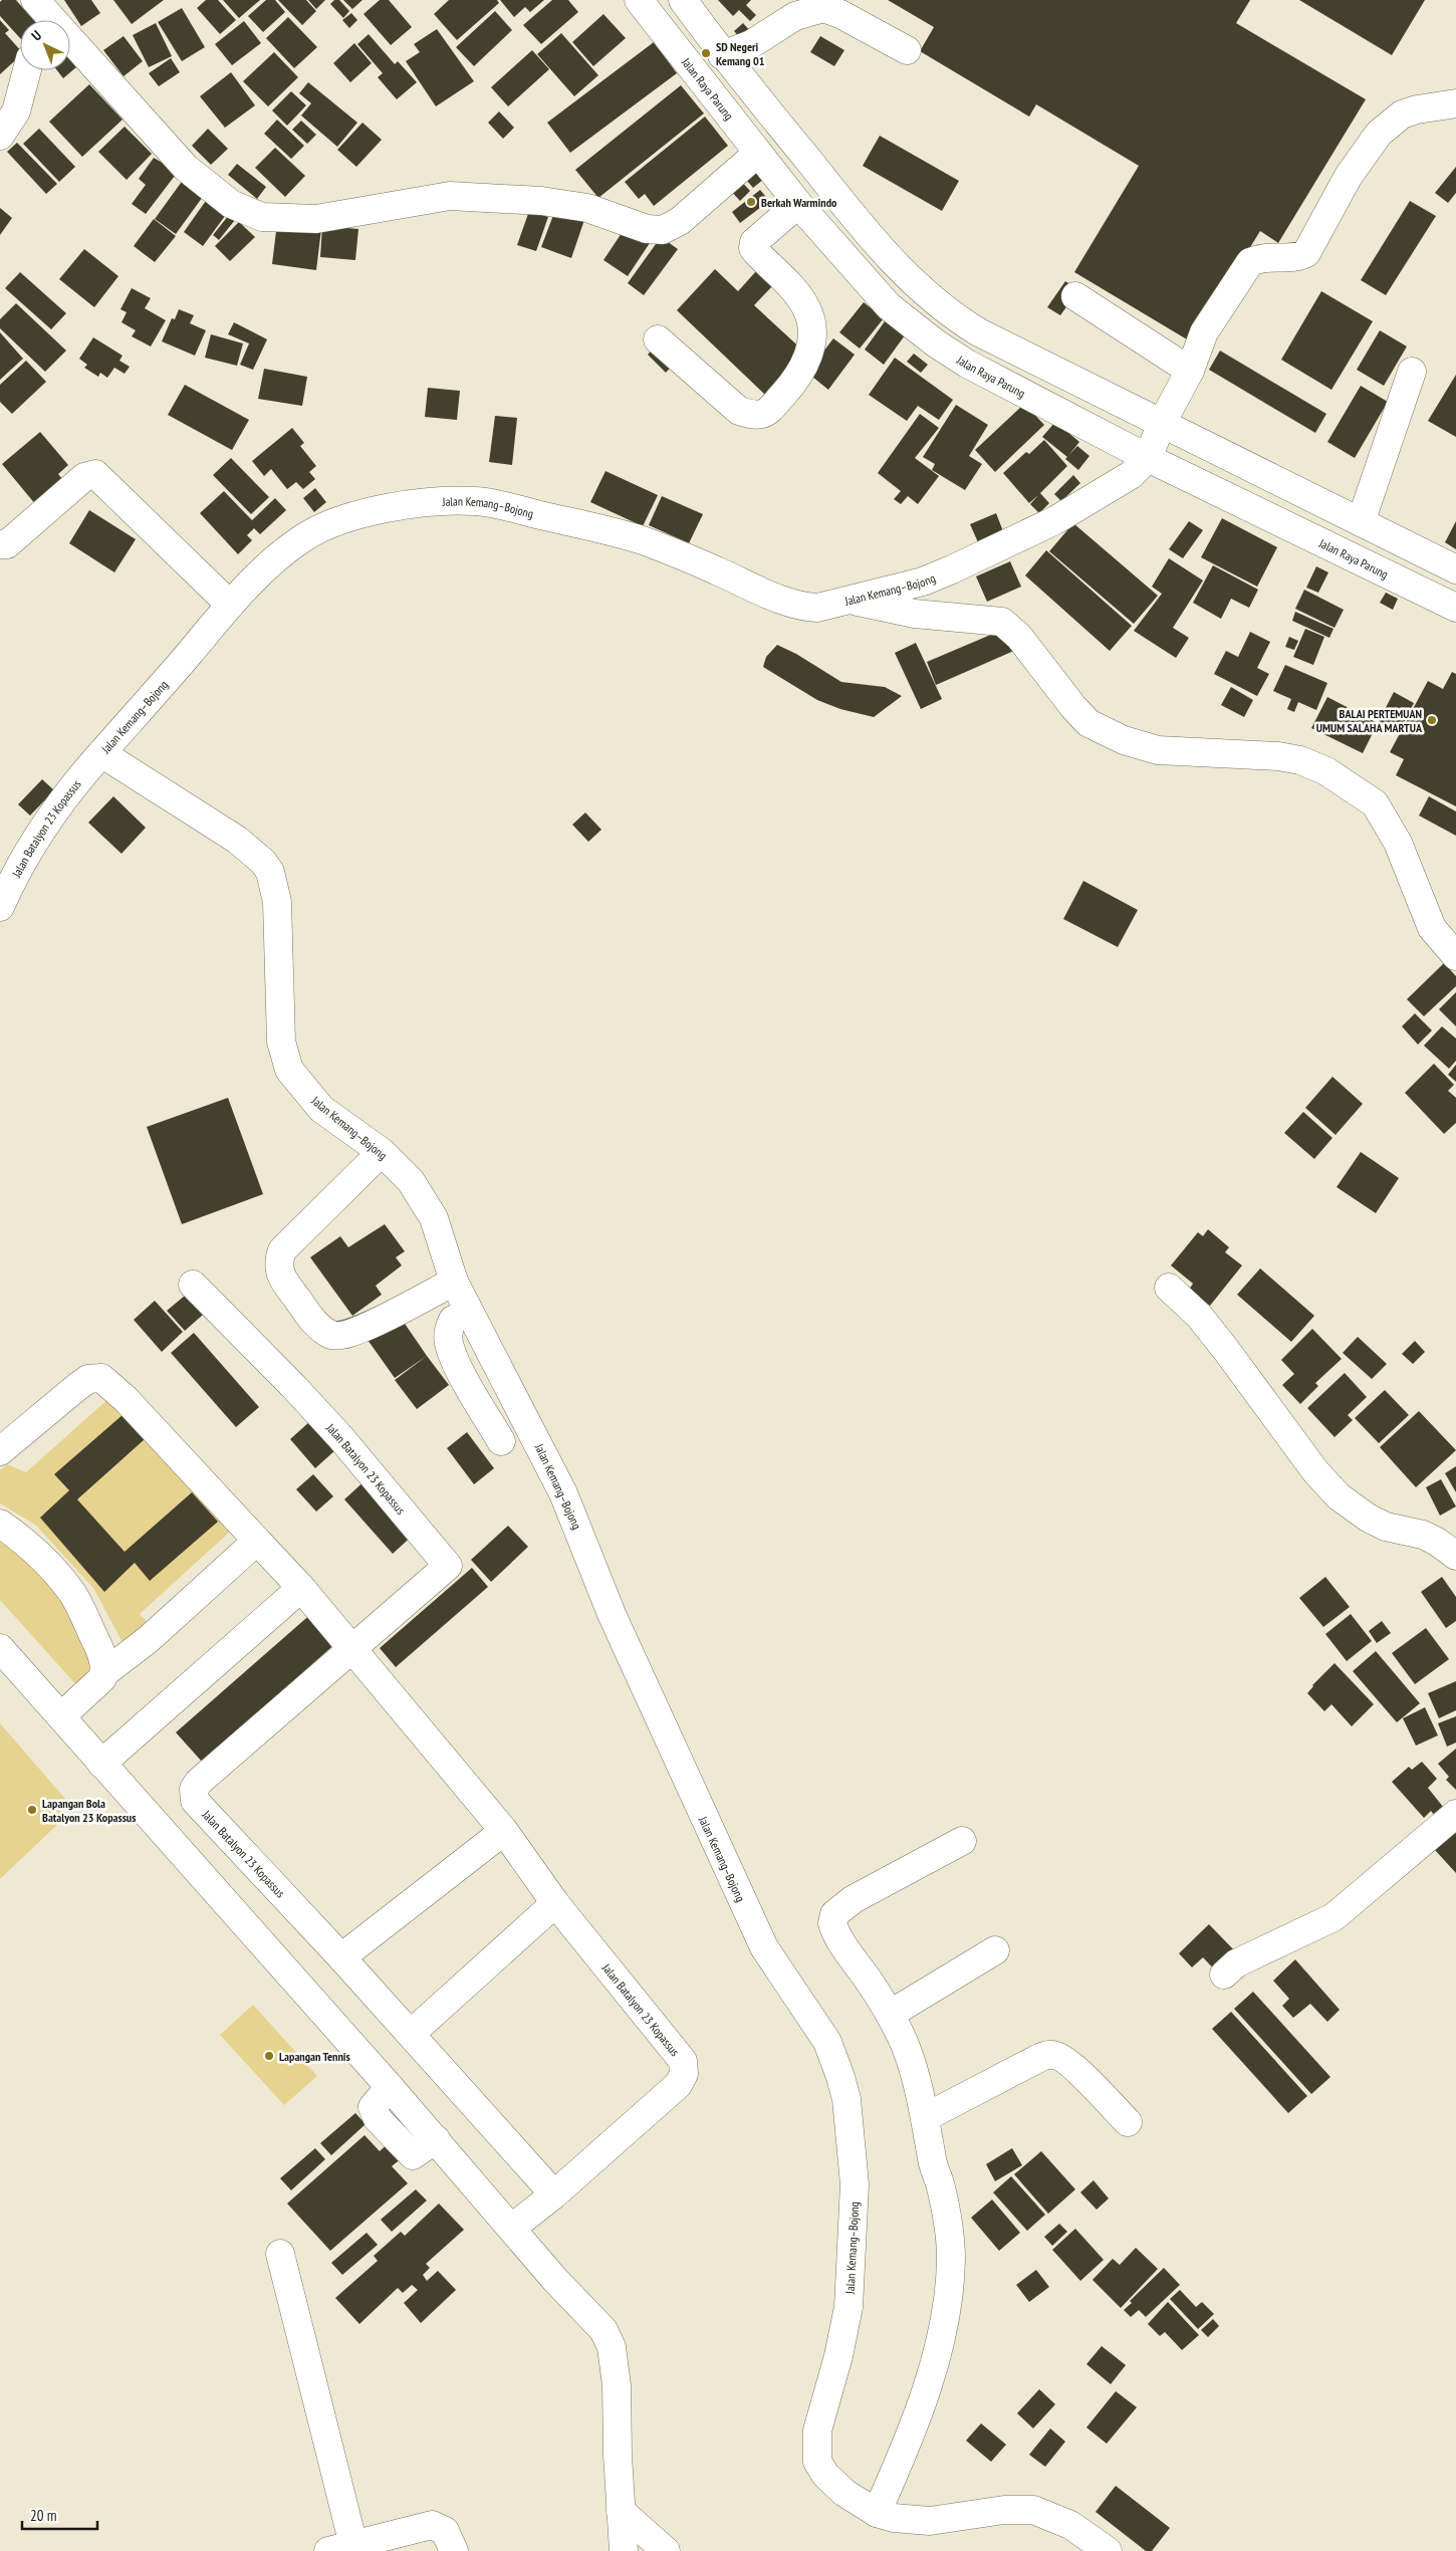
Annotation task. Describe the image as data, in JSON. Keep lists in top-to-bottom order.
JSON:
{
  "streets": {
    "main road": ["Jalan Raya Parung", "Jalan Kemang–Bojong", "Jalan Batalyon 23 Kopassus"]
  },
  "crossings": [
    ["Jalan Raya Parung", "Jalan Kemang–Bojong"],
    ["Jalan Kemang–Bojong", "Jalan Batalyon 23 Kopassus"]
  ],
  "places": [
    "SD Negeri Kemang 01",
    "Berkah Warmindo",
    "BALAI PERTEMUAN UMUM SALAHA MARTUA",
    "Lapangan Bola Batalyon 23 Kopassus",
    "Lapangan Tennis"
  ],
  "scale_bar": "20 m",
  "north": "top left"
}
